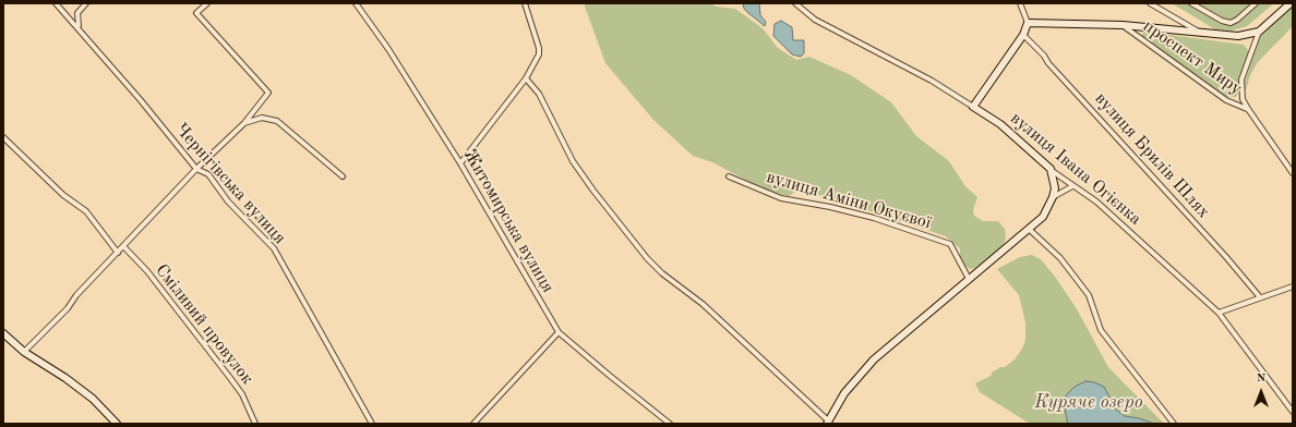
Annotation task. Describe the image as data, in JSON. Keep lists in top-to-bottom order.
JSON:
{
  "streets": {
    "street": [
      "проспект Миру",
      "вулиця Брилів Шлях",
      "вулиця Івана Огієнка",
      "Чернігівська вулиця",
      "вулиця Аміни Окуєвої",
      "Житомирська вулиця",
      "Сміливий провулок"
    ]
  },
  "water": ["Куряче озеро"],
  "north": "top"
}
